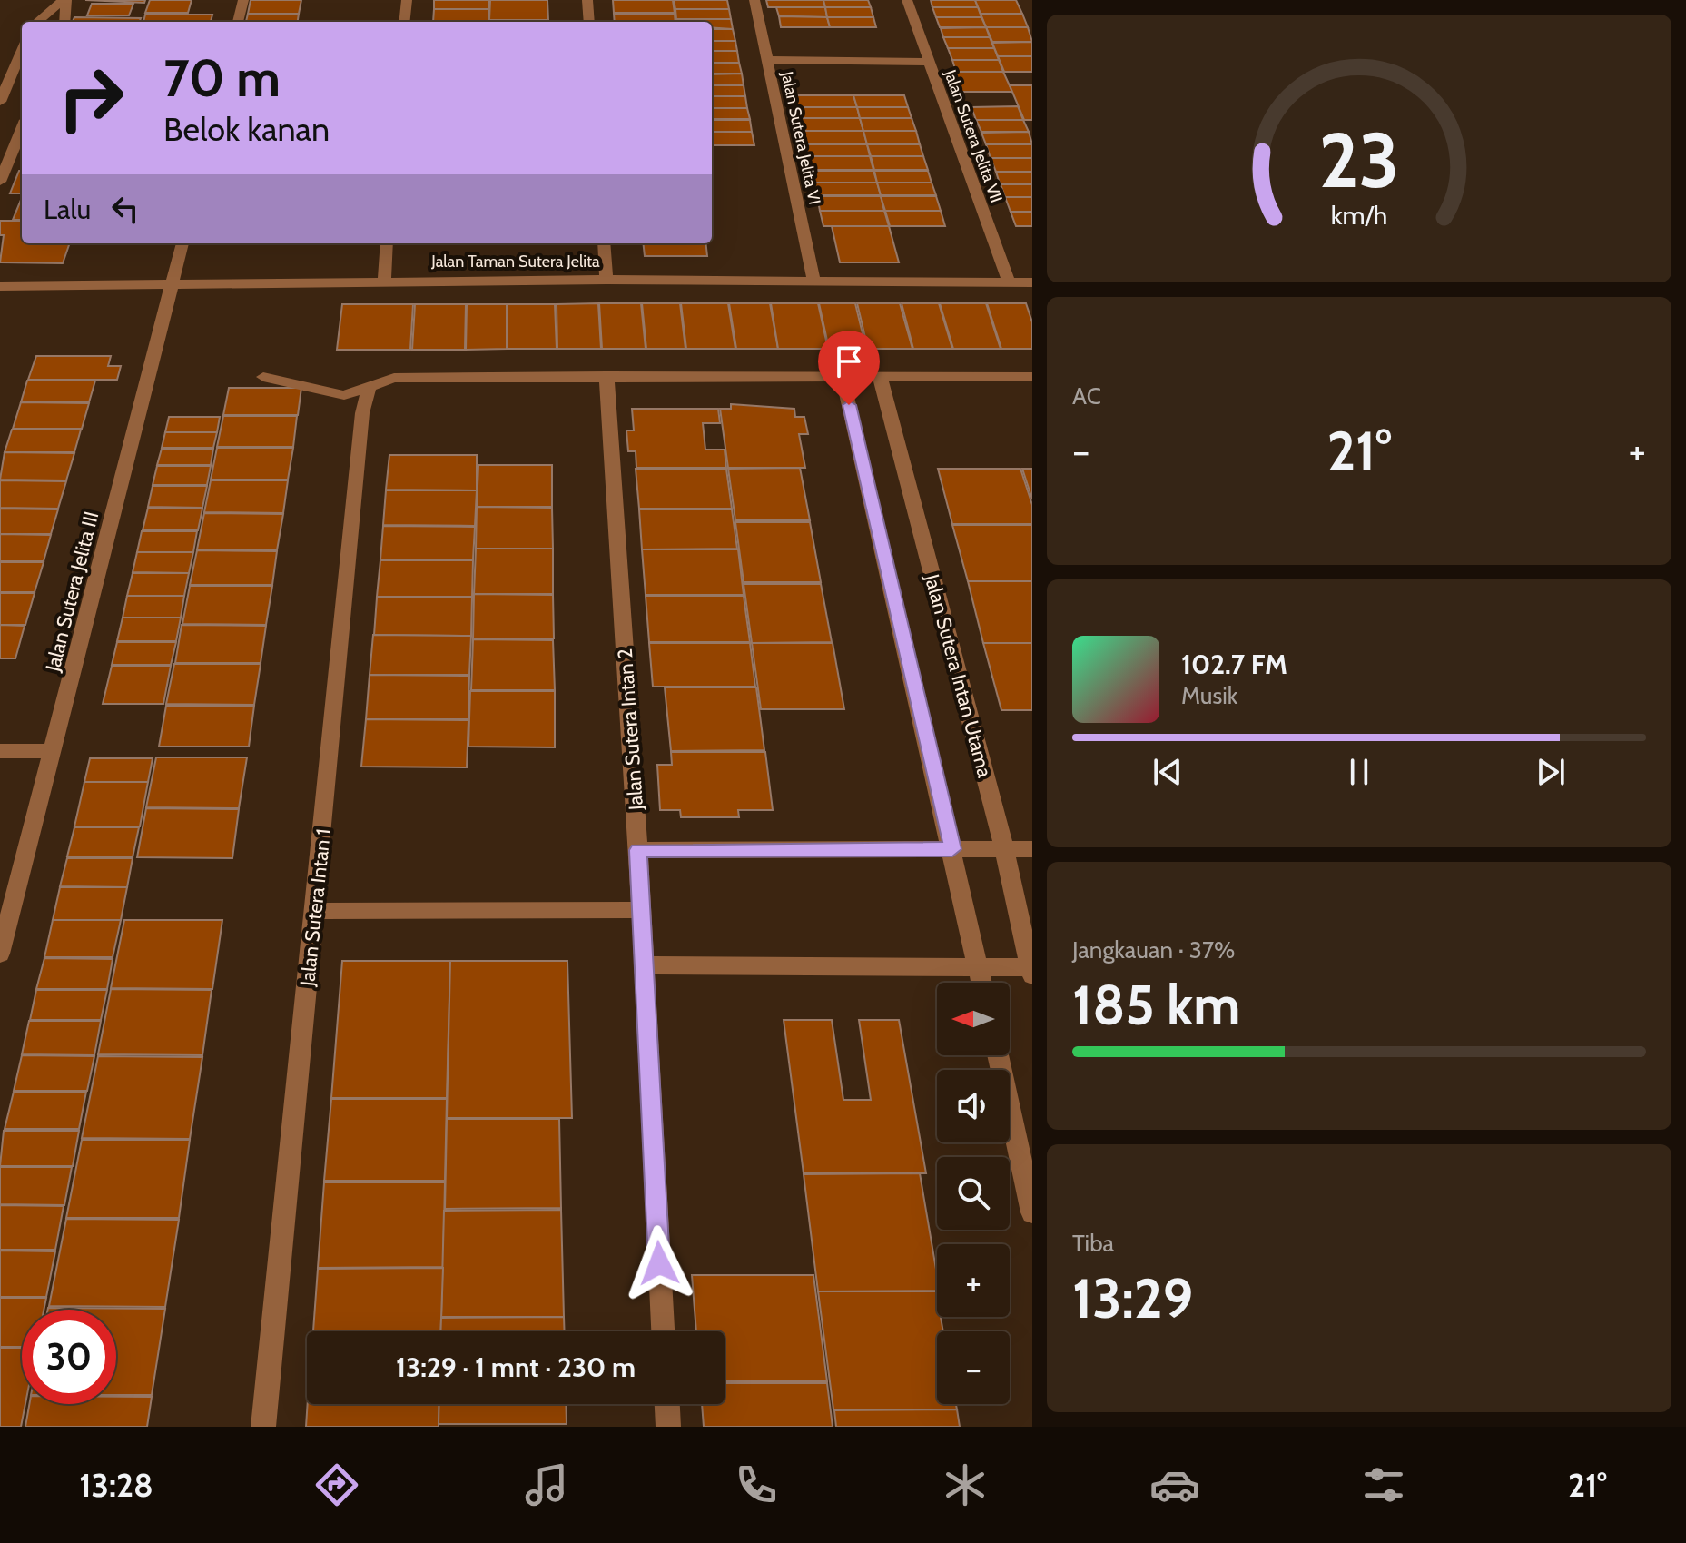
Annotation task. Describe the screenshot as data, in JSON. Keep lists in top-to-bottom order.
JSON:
{
  "streets": {
    "street": [
      "Jalan Sutera Jelita VII",
      "Jalan Sutera Jelita VI",
      "Jalan Taman Sutera Jelita",
      "Jalan Sutera Jelita III",
      "Jalan Sutera Intan Utama",
      "Jalan Sutera Intan 2",
      "Jalan Sutera Intan 1"
    ]
  },
  "crossings": [
    ["Jalan Sutera Jelita VII", "Jalan Taman Sutera Jelita"],
    ["Jalan Sutera Jelita VI", "Jalan Taman Sutera Jelita"],
    ["Jalan Taman Sutera Jelita", "Jalan Sutera Jelita III"]
  ],
  "north": "left",
  "page": {
    "turn": ["70 m", "Belok kanan"],
    "then": "Lalu",
    "tile": [
      "AC",
      ["Jangkauan · 37%", "185 km"],
      ["Tiba", "13:29"]
    ],
    "heat": ["−", "21°", "+"],
    "song": ["102.7 FM", "Musik"],
    "map_buttons": ["+", "−"],
    "limit": "30",
    "trip": "13:29 · 1 mnt · 230 m",
    "tabs": ["13:28", "21°"],
    "gauge": ["23", "km/h"]
  }
}
